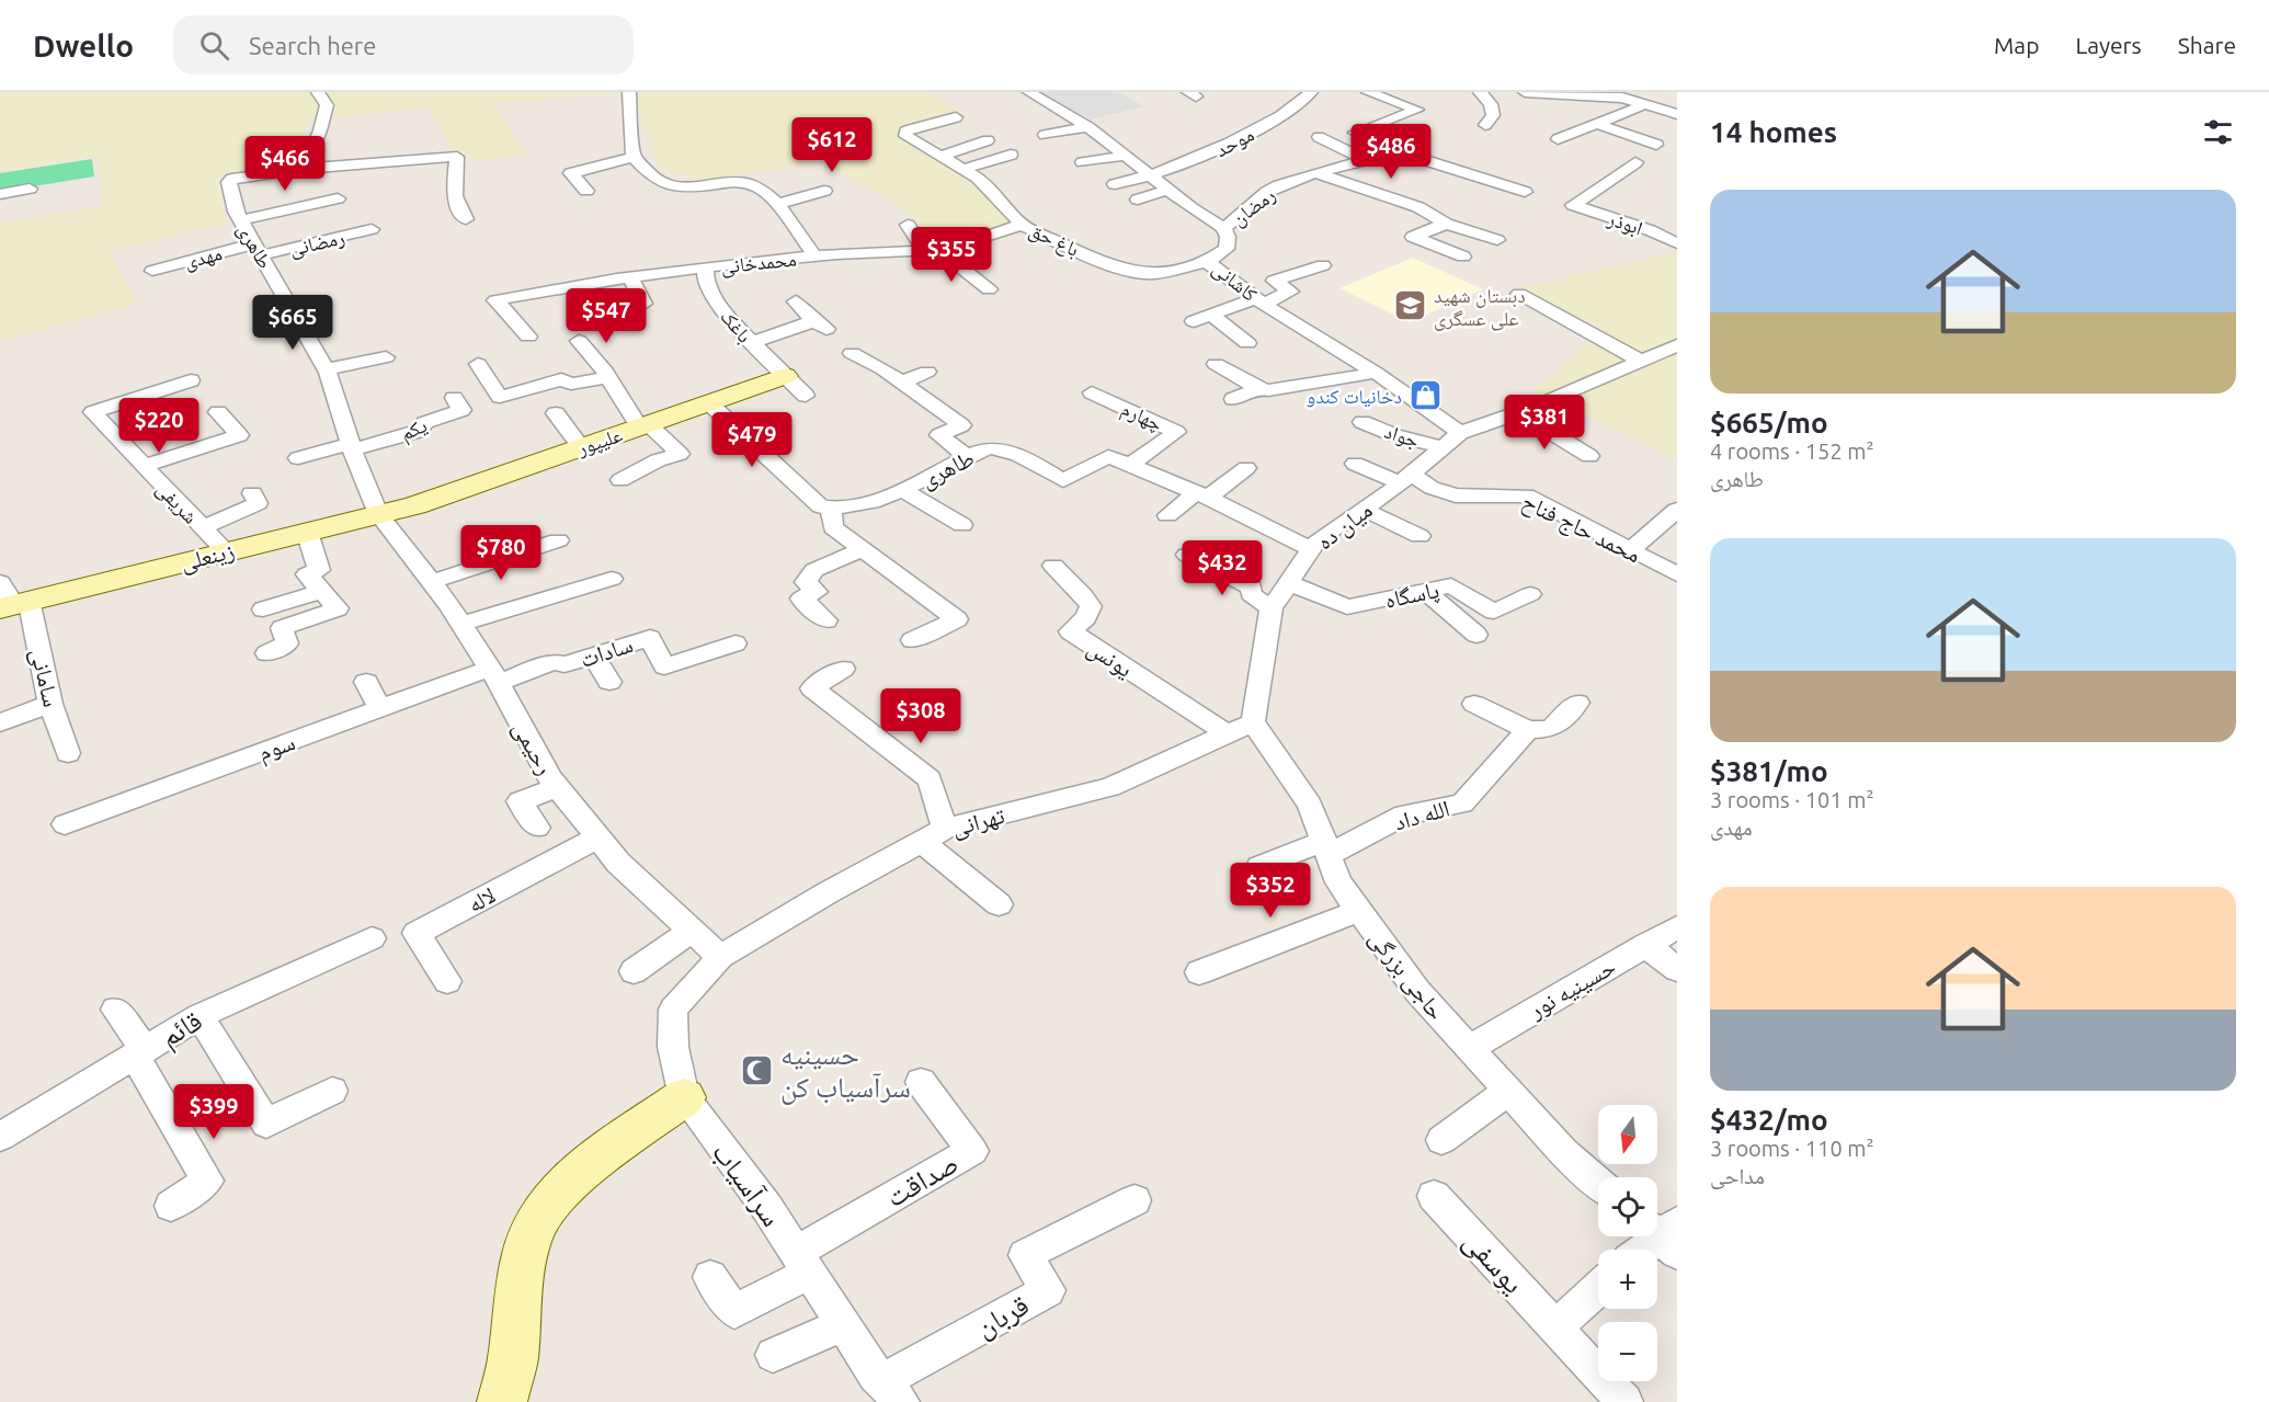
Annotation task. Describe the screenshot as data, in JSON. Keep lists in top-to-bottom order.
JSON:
{
  "streets": {
    "street": [
      "موحد",
      "رمضان",
      "ابوذر",
      "باغ حق",
      "رمضانی",
      "طاهری",
      "مهدی",
      "محمدخانی",
      "کاشانی",
      "باغک",
      "چهارم",
      "یکم",
      "جواد",
      "علیپور",
      "شریفی",
      "میان ده",
      "محمد حاج فناح",
      "زینعلی",
      "پاسگاه",
      "سادات",
      "یونس",
      "سامانی",
      "سوم",
      "رحیمی",
      "الله داد",
      "تهرانی",
      "لاله",
      "حاجی بزرگی",
      "حسینیه نور",
      "قائم",
      "صداقت",
      "سرآسیاب",
      "یوسفی",
      "قربان"
    ]
  },
  "crossings": [
    ["موحد", "کاشانی"],
    ["رمضان", "کاشانی"],
    ["باغ حق", "محمدخانی"],
    ["باغ حق", "کاشانی"],
    ["رمضانی", "طاهری"],
    ["رمضانی", "مهدی"],
    ["طاهری", "مهدی"],
    ["طاهری", "چهارم"],
    ["طاهری", "یکم"],
    ["طاهری", "میان ده"],
    ["طاهری", "زینعلی"],
    ["طاهری", "رحیمی"],
    ["محمدخانی", "باغک"],
    ["کاشانی", "میان ده"],
    ["باغک", "علیپور"],
    ["جواد", "میان ده"],
    ["علیپور", "زینعلی"],
    ["شریفی", "زینعلی"],
    ["میان ده", "محمد حاج فناح"],
    ["میان ده", "پاسگاه"],
    ["میان ده", "تهرانی"],
    ["میان ده", "حاجی بزرگی"],
    ["زینعلی", "سامانی"],
    ["زینعلی", "رحیمی"],
    ["سادات", "سوم"],
    ["سادات", "رحیمی"],
    ["یونس", "تهرانی"],
    ["سوم", "رحیمی"],
    ["رحیمی", "تهرانی"],
    ["رحیمی", "لاله"],
    ["رحیمی", "سرآسیاب"],
    ["الله داد", "حاجی بزرگی"],
    ["تهرانی", "حاجی بزرگی"],
    ["تهرانی", "سرآسیاب"],
    ["حاجی بزرگی", "حسینیه نور"],
    ["صداقت", "سرآسیاب"],
    ["سرآسیاب", "قربان"]
  ],
  "places": {
    "school or university": ["دبستان شهید علی عسگری"],
    "shop": ["دخانیات کندو"],
    "mosque": ["حسینیه سرآسیاب کن"]
  },
  "north": "bottom",
  "page": {
    "header": "Dwello",
    "search": "Search here",
    "nav": ["Map", "Layers", "Share"],
    "heading": "14 homes",
    "price": [
      "$612",
      "$486",
      "$466",
      "$355",
      "$547",
      "$665",
      "$381",
      "$220",
      "$479",
      "$780",
      "$432",
      "$308",
      "$352",
      "$399"
    ],
    "list": [
      {
        "name": "$665/mo",
        "note": "4 rooms · 152 m² · طاهری"
      },
      {
        "name": "$381/mo",
        "note": "3 rooms · 101 m² · مهدی"
      },
      {
        "name": "$432/mo",
        "note": "3 rooms · 110 m² · مداحی"
      }
    ],
    "map_buttons": ["+", "−"]
  }
}
